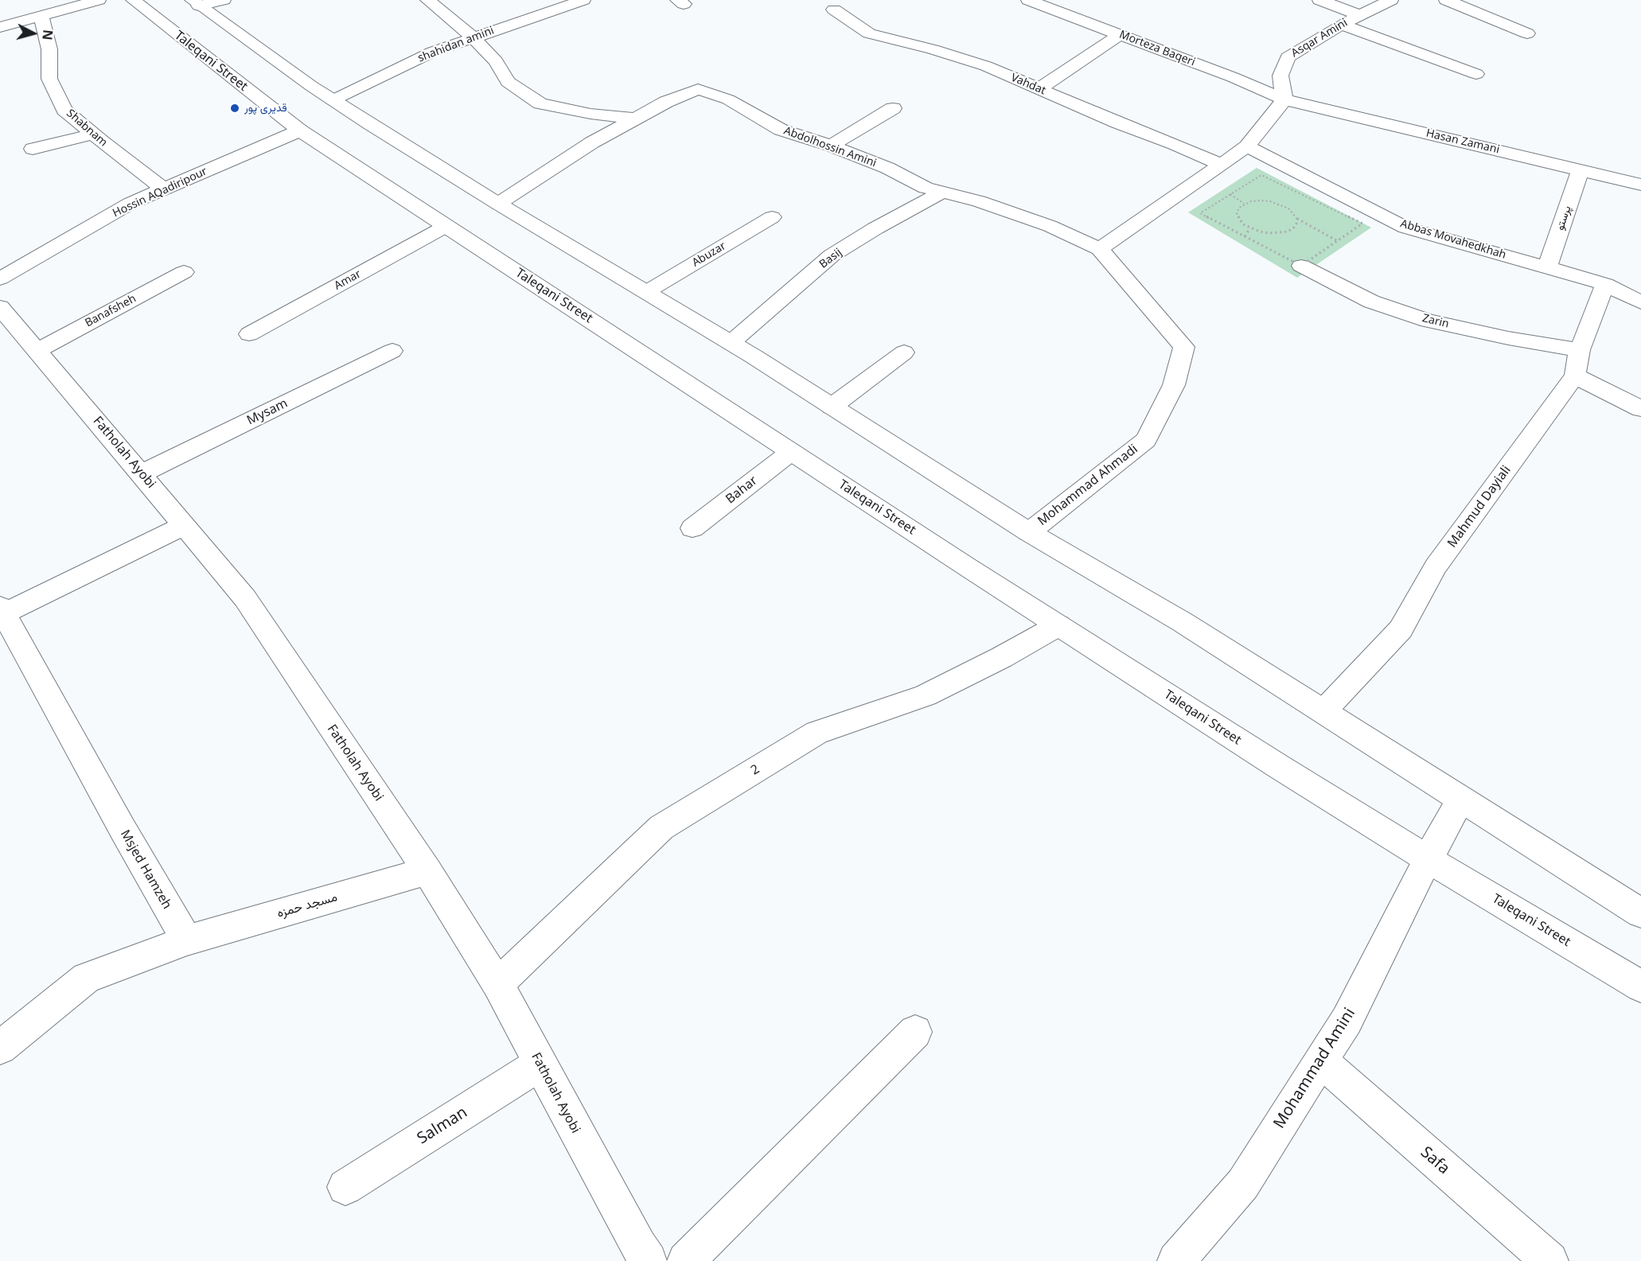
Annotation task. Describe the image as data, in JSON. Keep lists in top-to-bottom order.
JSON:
{
  "streets": {
    "street": [
      "Asqar Amini",
      "shahidan amini",
      "Morteza Baqeri",
      "Taleqani Street",
      "Vahdat",
      "Shabnam",
      "Hasan Zamani",
      "Abdolhossin Amini",
      "Hossin AQadiripour",
      "پرستو",
      "Abbas Movahedkhah",
      "Abuzar",
      "Basij",
      "Amar",
      "Banafsheh",
      "Zarin",
      "Mysam",
      "Fatholah Ayobi",
      "Mohammad Ahmadi",
      "Bahar",
      "Mahmud Dayiali",
      "2",
      "Msjed Hamzeh",
      "مسجد حمزه",
      "Mohammad Amini",
      "Salman",
      "Safa"
    ]
  },
  "crossings": [
    ["Asqar Amini", "Morteza Baqeri"],
    ["Asqar Amini", "Hasan Zamani"],
    ["shahidan amini", "Taleqani Street"],
    ["Morteza Baqeri", "Hasan Zamani"],
    ["Taleqani Street", "Abdolhossin Amini"],
    ["Taleqani Street", "Hossin AQadiripour"],
    ["Taleqani Street", "Abuzar"],
    ["Taleqani Street", "Basij"],
    ["Taleqani Street", "Amar"],
    ["Taleqani Street", "Mohammad Ahmadi"],
    ["Taleqani Street", "Bahar"],
    ["Taleqani Street", "Mahmud Dayiali"],
    ["Taleqani Street", "2"],
    ["Taleqani Street", "Mohammad Amini"],
    ["Shabnam", "Hossin AQadiripour"],
    ["Hasan Zamani", "پرستو"],
    ["Abdolhossin Amini", "Basij"],
    ["Abdolhossin Amini", "Mohammad Ahmadi"],
    ["پرستو", "Abbas Movahedkhah"],
    ["Abbas Movahedkhah", "Mahmud Dayiali"],
    ["Banafsheh", "Fatholah Ayobi"],
    ["Zarin", "Mahmud Dayiali"],
    ["Mysam", "Fatholah Ayobi"],
    ["Fatholah Ayobi", "2"],
    ["Fatholah Ayobi", "مسجد حمزه"],
    ["Fatholah Ayobi", "Salman"],
    ["Msjed Hamzeh", "مسجد حمزه"],
    ["Mohammad Amini", "Safa"]
  ],
  "places": ["قدیری پور"],
  "north": "right"
}
